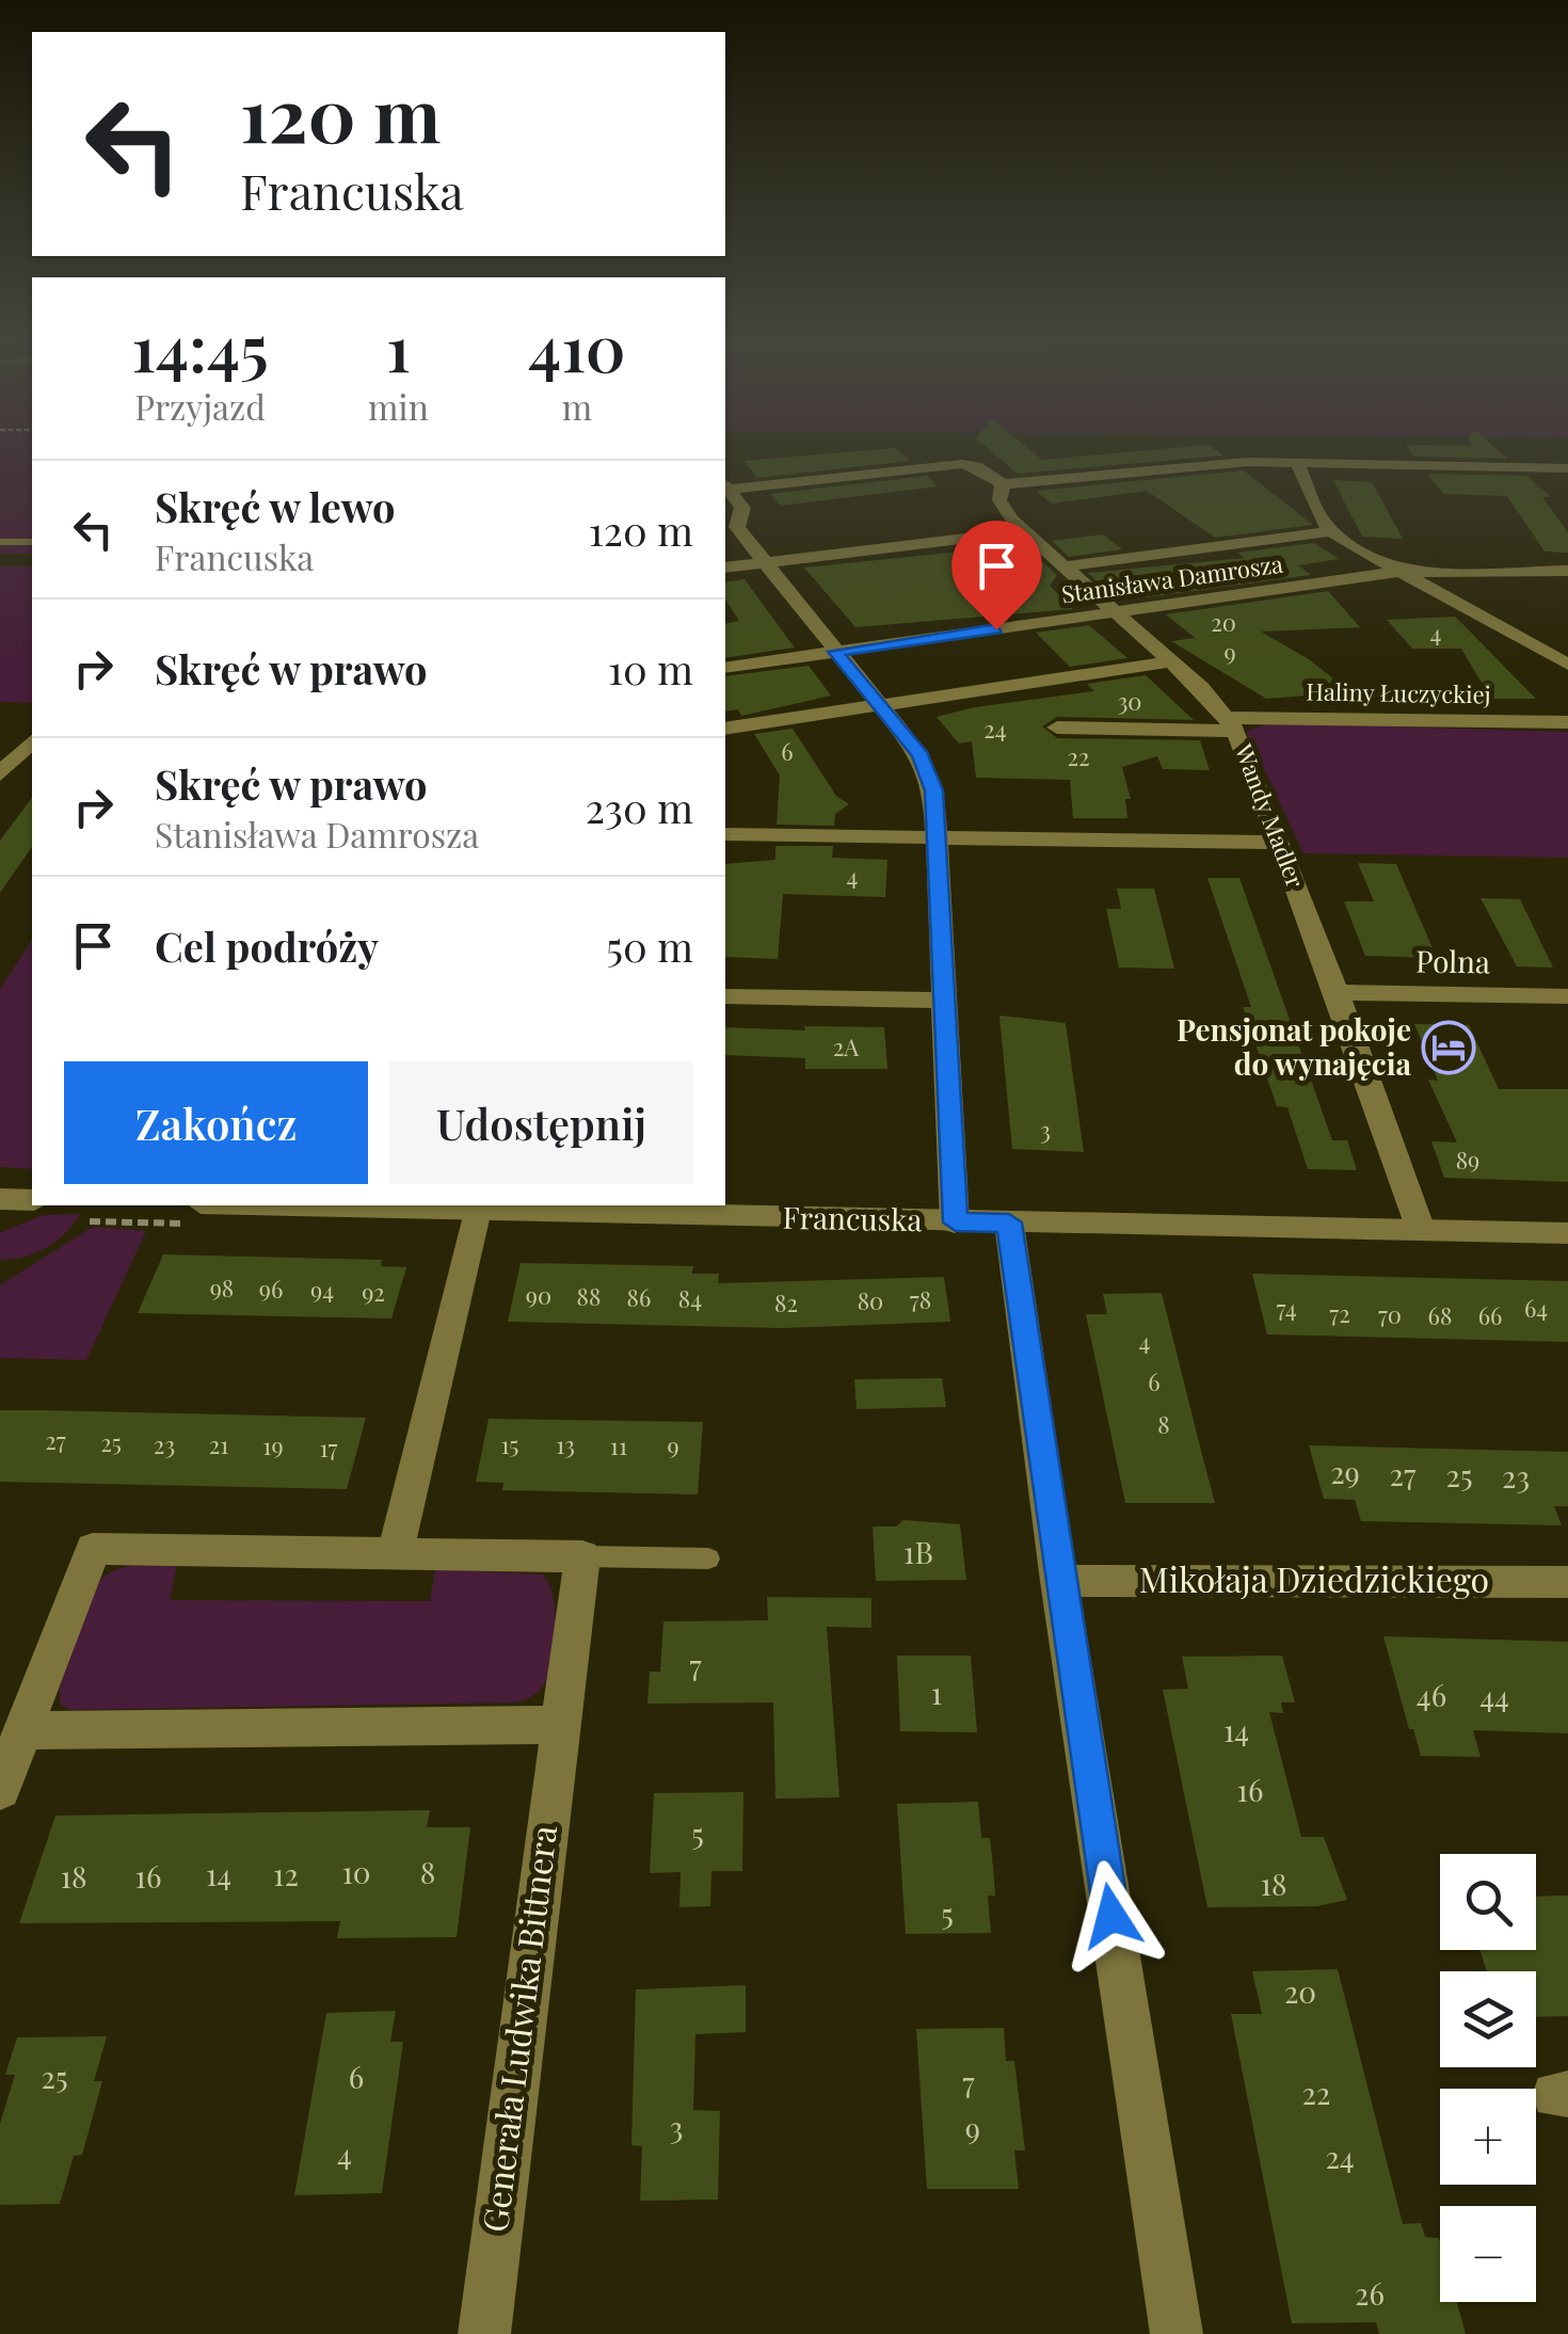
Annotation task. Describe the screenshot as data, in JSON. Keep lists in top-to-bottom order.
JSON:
{
  "streets": {
    "street": [
      "Stanisława Damrosza",
      "Haliny Łuczyckiej",
      "Wandy Madler",
      "Polna",
      "Francuska",
      "Mikołaja Dziedzickiego",
      "Generała Ludwika Bittnera"
    ]
  },
  "crossings": [
    ["Stanisława Damrosza", "Wandy Madler"],
    ["Haliny Łuczyckiej", "Wandy Madler"],
    ["Wandy Madler", "Polna"],
    ["Wandy Madler", "Francuska"]
  ],
  "places": {
    "hotel": ["Pensjonat pokoje do wynajęcia"]
  },
  "house_numbers": [
    "20",
    "4",
    "9",
    "30",
    "24",
    "6",
    "22",
    "4",
    "2A",
    "3",
    "89",
    "98",
    "96",
    "94",
    "92",
    "90",
    "88",
    "86",
    "84",
    "78",
    "80",
    "82",
    "74",
    "64",
    "72",
    "70",
    "68",
    "66",
    "4",
    "6",
    "8",
    "27",
    "25",
    "23",
    "21",
    "15",
    "13",
    "19",
    "11",
    "9",
    "17",
    "29",
    "27",
    "25",
    "23",
    "1B",
    "7",
    "1",
    "46",
    "44",
    "14",
    "16",
    "5",
    "10",
    "8",
    "14",
    "12",
    "18",
    "16",
    "18",
    "5",
    "20",
    "25",
    "6",
    "7",
    "22",
    "3",
    "9",
    "4",
    "24",
    "26"
  ],
  "page": {
    "turn": ["120 m", "Francuska"],
    "eta": [
      "14:45",
      "Przyjazd",
      "1",
      "min",
      "410",
      "m"
    ],
    "list": [
      {
        "name": "Skręć w lewo",
        "note": "Francuska",
        "value": "120 m"
      },
      {
        "name": "Skręć w prawo",
        "value": "10 m"
      },
      {
        "name": "Skręć w prawo",
        "note": "Stanisława Damrosza",
        "value": "230 m"
      },
      {
        "name": "Cel podróży",
        "value": "50 m"
      }
    ],
    "buttons": ["Zakończ", "Udostępnij"],
    "map_buttons": ["+", "−"]
  }
}
